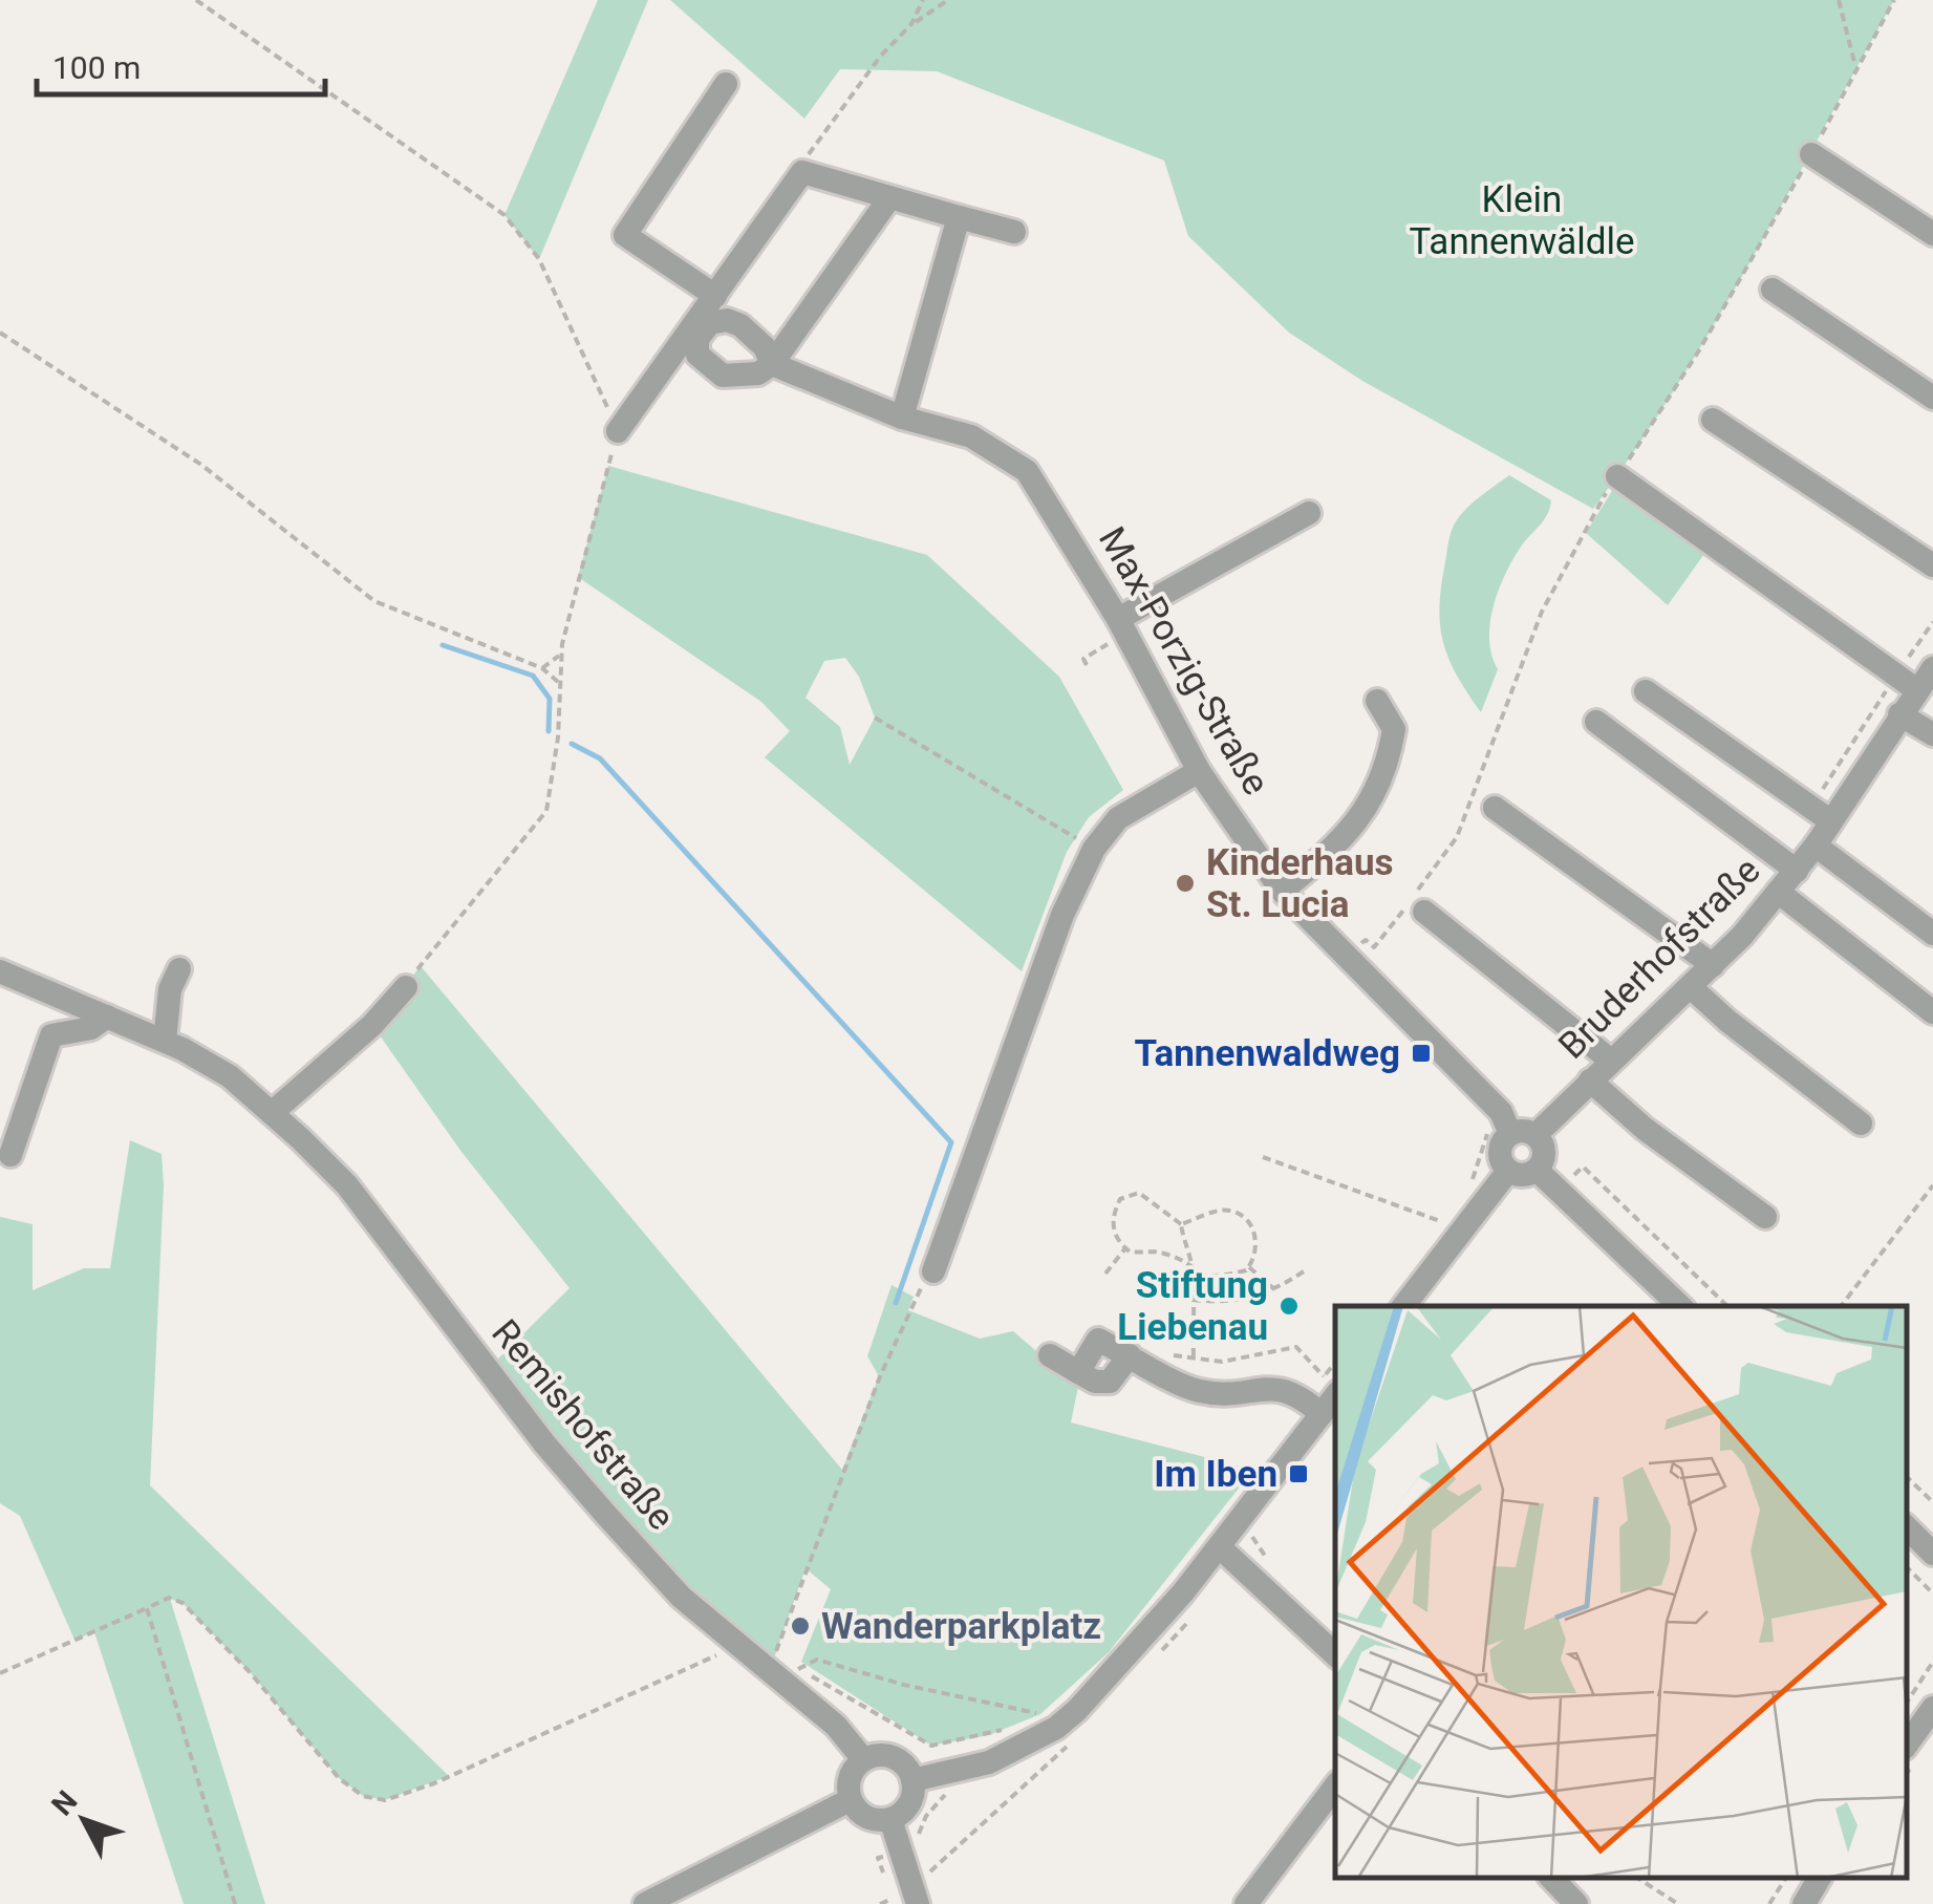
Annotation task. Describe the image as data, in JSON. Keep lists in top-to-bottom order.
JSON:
{
  "streets": {
    "street": ["Max-Porzig-Straße", "Bruderhofstraße", "Remishofstraße"]
  },
  "crossings": [
    ["Max-Porzig-Straße", "Bruderhofstraße"]
  ],
  "parks": ["Klein Tannenwäldle"],
  "places": {
    "other": ["Kinderhaus St. Lucia", "Stiftung Liebenau", "Wanderparkplatz"],
    "transit": ["Tannenwaldweg", "Im Iben"]
  },
  "scale_bar": "100 m",
  "north": "top left"
}
